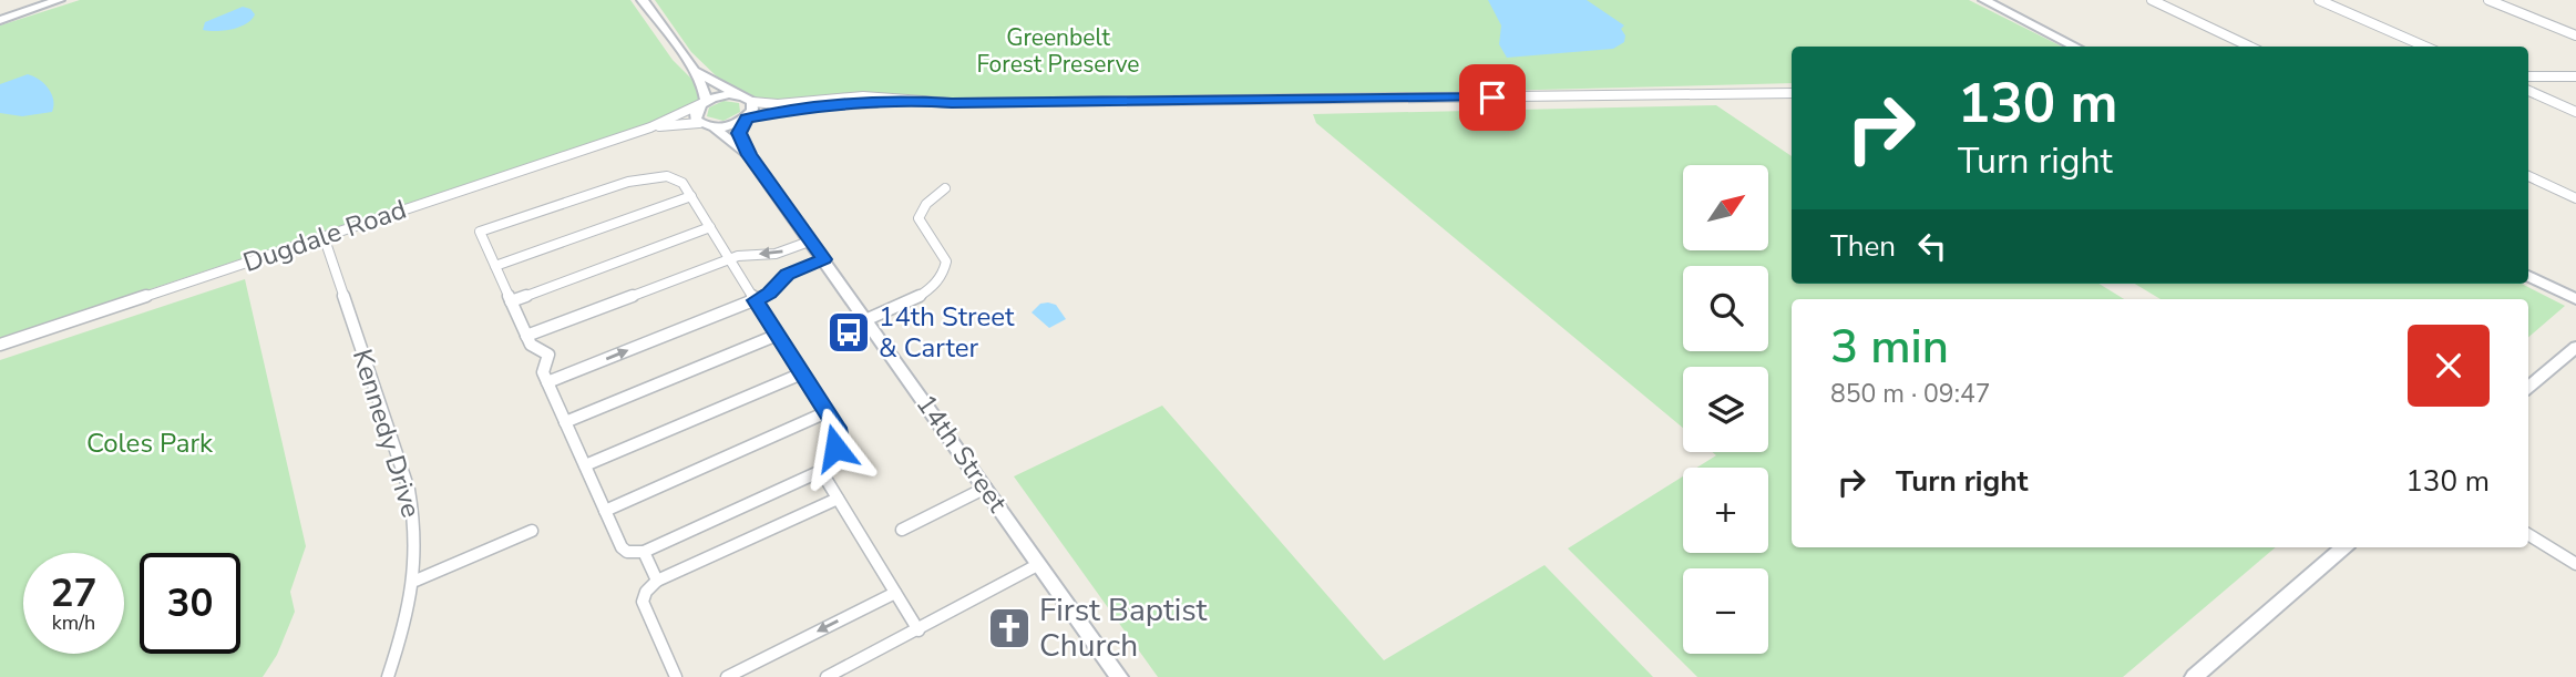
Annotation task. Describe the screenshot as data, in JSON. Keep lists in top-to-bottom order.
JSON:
{
  "streets": {
    "street": ["Dugdale Road", "Kennedy Drive", "14th Street"]
  },
  "crossings": [
    ["Dugdale Road", "Kennedy Drive"]
  ],
  "parks": ["Greenbelt Forest Preserve", "Coles Park"],
  "places": {
    "bus stop": ["14th Street & Carter"],
    "church": ["First Baptist Church"]
  },
  "north": "top right",
  "page": {
    "turn": ["130 m", "Turn right"],
    "map_buttons": ["+", "−"],
    "then": "Then",
    "heading": ["3 min", "850 m · 09:47"],
    "list": [
      {
        "name": "Turn right",
        "value": "130 m"
      }
    ],
    "speed": "27 km/h",
    "limit": "30"
  }
}
